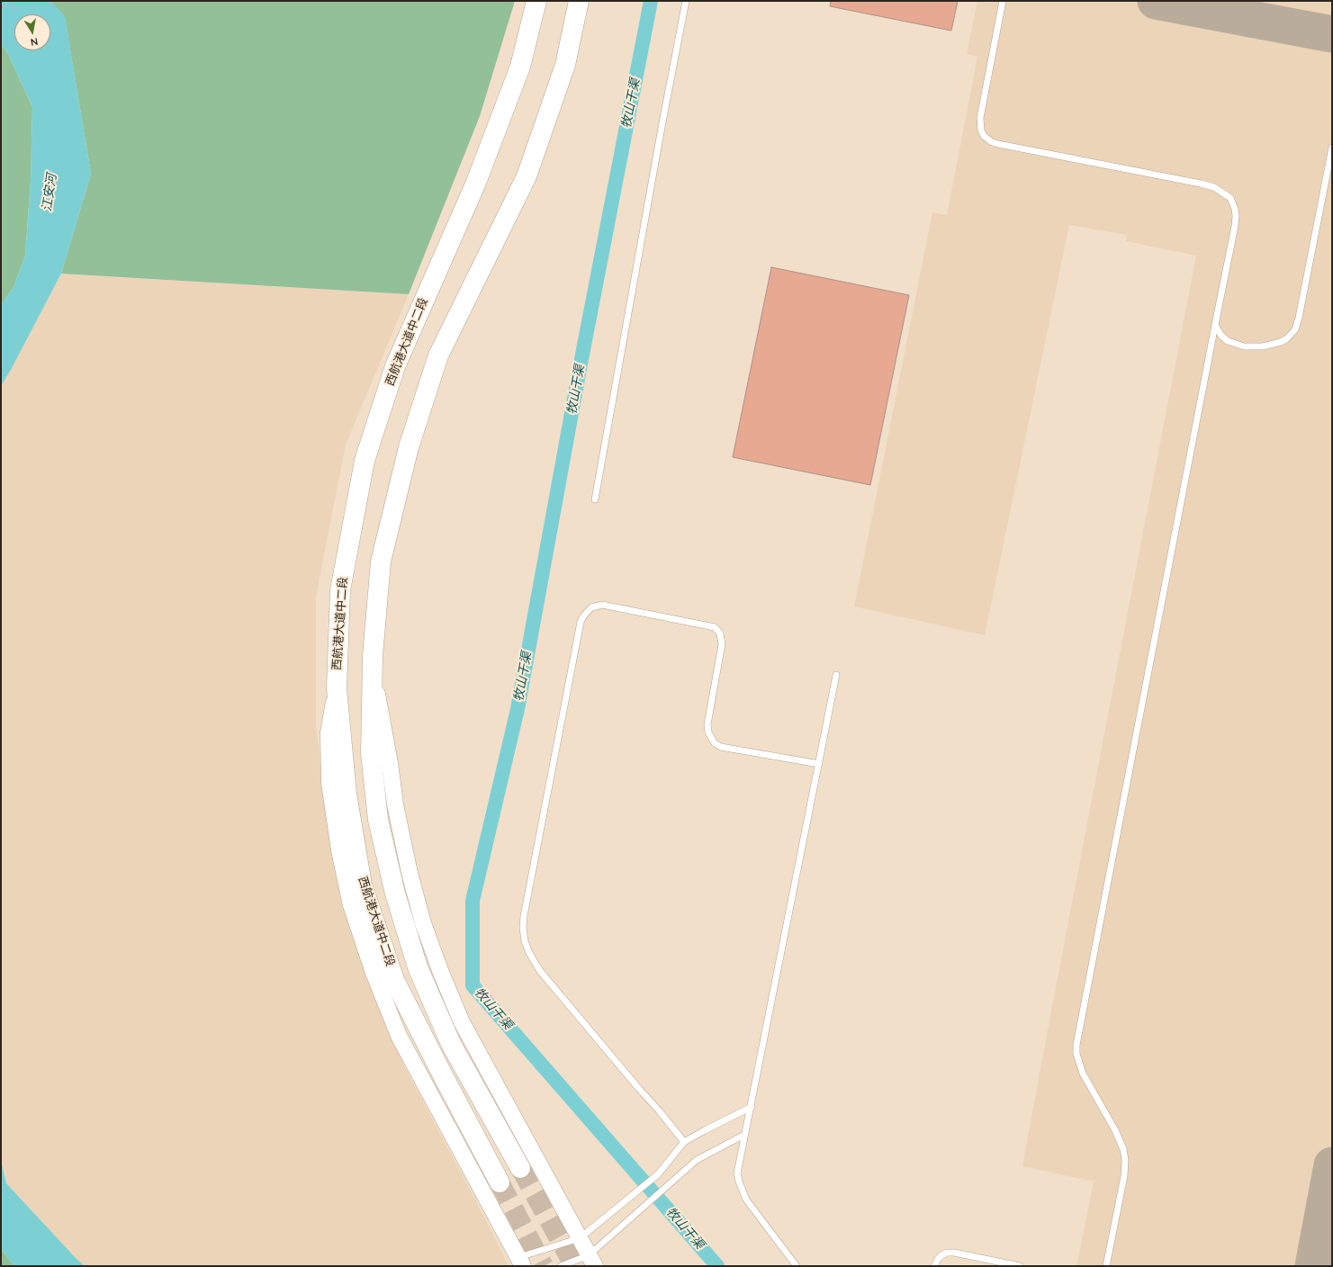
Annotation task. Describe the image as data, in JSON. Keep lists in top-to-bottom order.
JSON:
{
  "streets": {
    "main road": ["西航港大道中二段"]
  },
  "water": ["牧山干渠", "江安河"],
  "north": "bottom"
}
